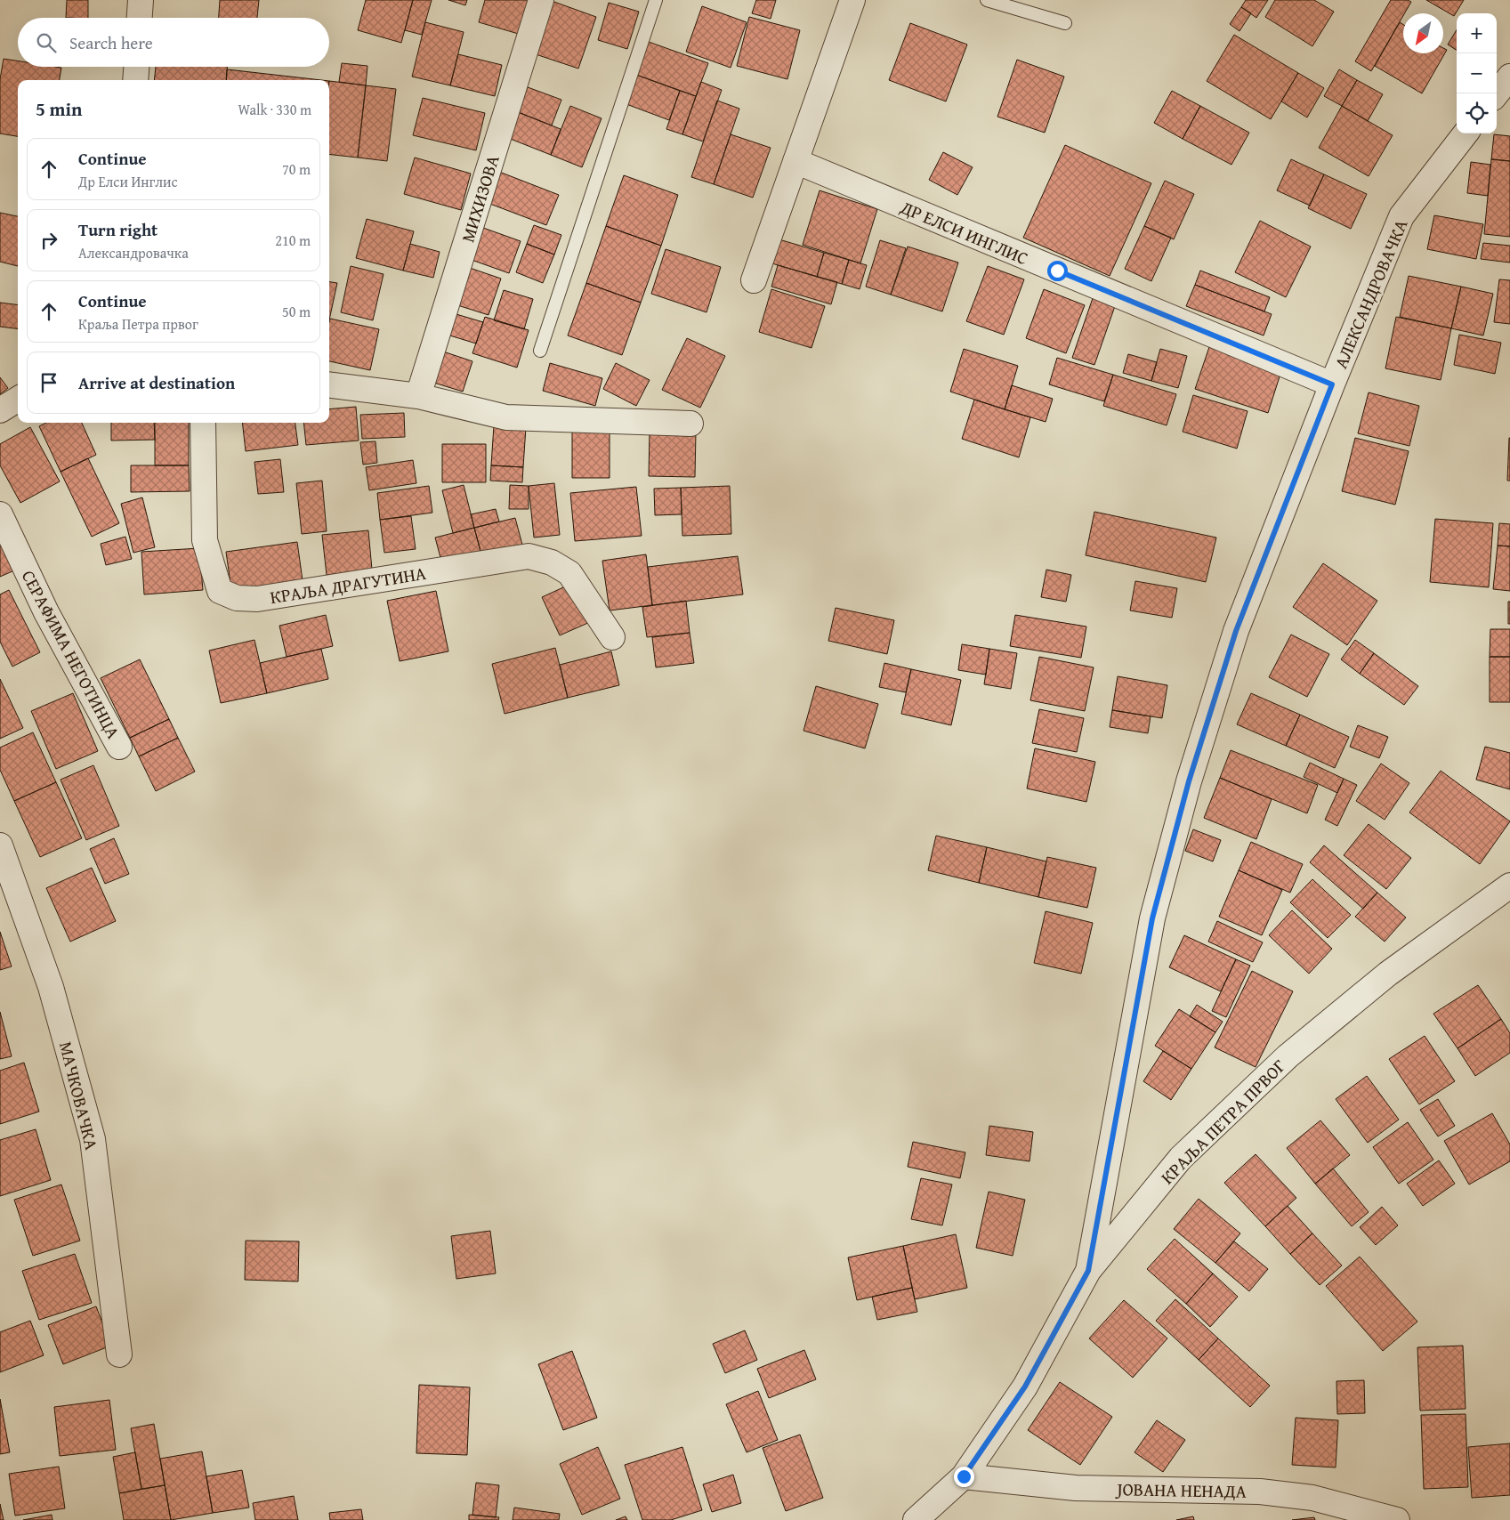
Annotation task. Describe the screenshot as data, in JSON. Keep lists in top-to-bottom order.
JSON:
{
  "streets": {
    "street": [
      "МИХИЗОВА",
      "ДР ЕЛСИ ИНГЛИС",
      "АЛЕКСАНДРОВАЧКА",
      "КРАЉА ДРАГУТИНА",
      "СЕРАФИМА НЕГОТИНЦА",
      "МАЧКОВАЧКА",
      "КРАЉА ПЕТРА ПРВОГ",
      "ЈОВАНА НЕНАДА"
    ]
  },
  "crossings": [
    ["ДР ЕЛСИ ИНГЛИС", "АЛЕКСАНДРОВАЧКА"],
    ["АЛЕКСАНДРОВАЧКА", "КРАЉА ПЕТРА ПРВОГ"],
    ["КРАЉА ПЕТРА ПРВОГ", "ЈОВАНА НЕНАДА"]
  ],
  "north": "bottom left",
  "page": {
    "map_buttons": ["+", "−"],
    "search": "Search here",
    "heading": ["5 min", "Walk · 330 m"],
    "list": [
      ["Continue", "Др Елси Инглис", "70 m"],
      ["Turn right", "Александровачка", "210 m"],
      ["Continue", "Краља Петра првог", "50 m"],
      "Arrive at destination"
    ]
  }
}
